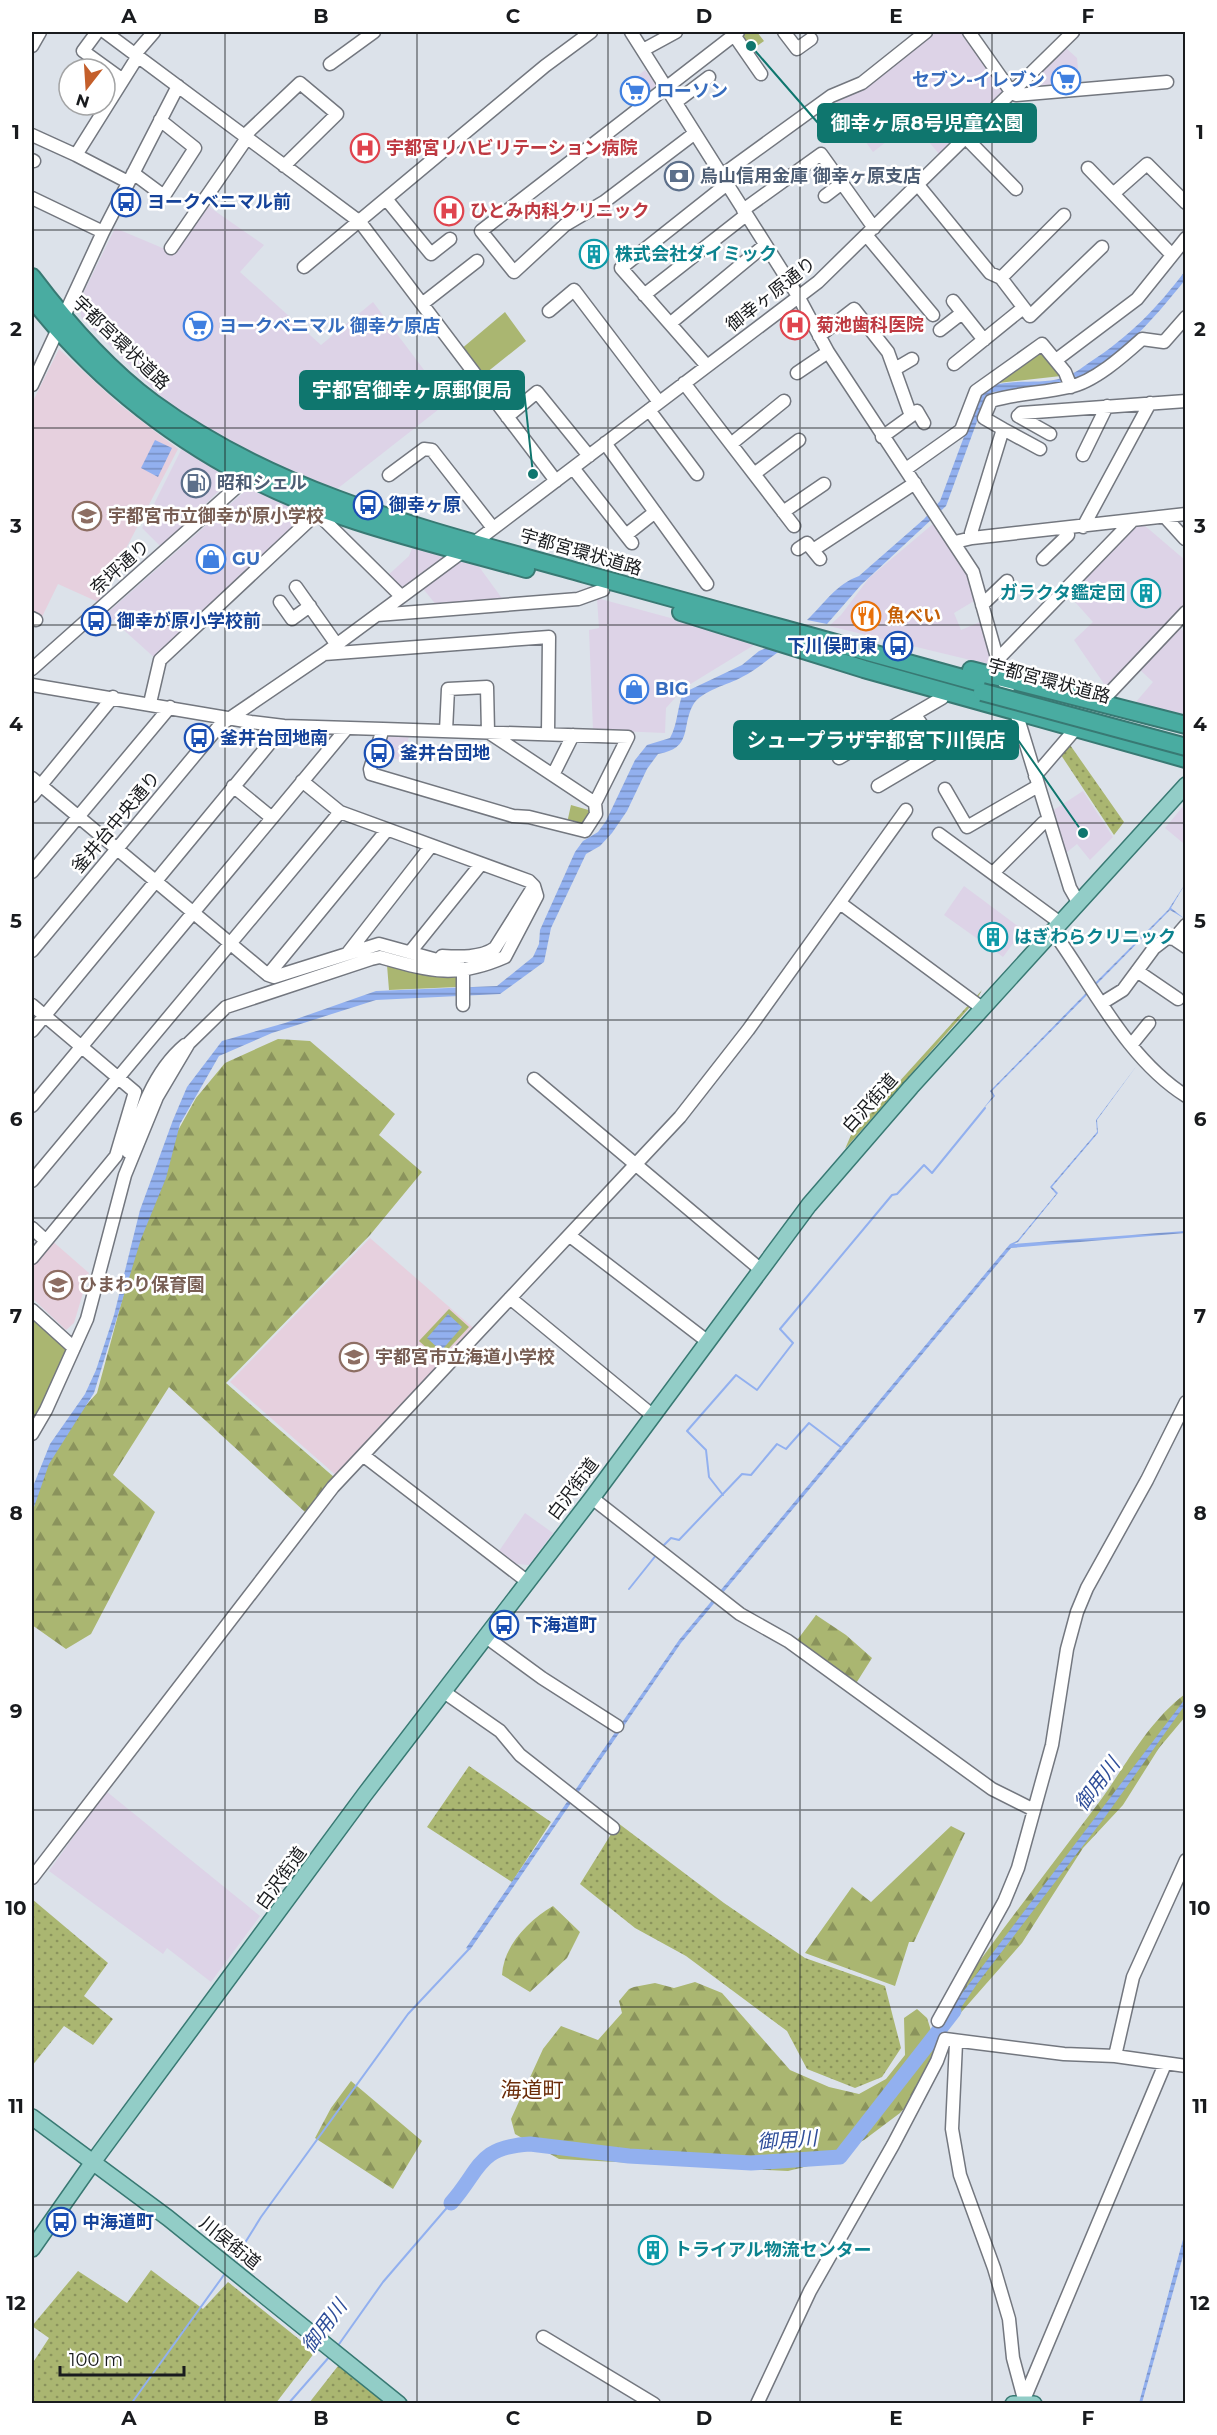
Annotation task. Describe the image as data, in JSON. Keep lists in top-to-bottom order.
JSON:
{
  "streets": {
    "highway": ["宇都宮環状道路"],
    "main road": ["白沢街道", "川俣街道"],
    "street": ["御幸ヶ原通り", "奈坪通り", "釜井台中央通り"]
  },
  "crossings": [
    ["御幸ヶ原通り", "宇都宮環状道路"],
    ["御幸ヶ原通り", "釜井台中央通り"],
    ["宇都宮環状道路", "奈坪通り"],
    ["白沢街道", "川俣街道"]
  ],
  "districts": ["海道町"],
  "water": ["御用川"],
  "places": {
    "other": ["御幸ヶ原8号児童公園", "宇都宮御幸ヶ原郵便局", "シュープラザ宇都宮下川俣店"],
    "supermarket": ["セブン-イレブン", "ローソン", "ヨークベニマル 御幸ケ原店"],
    "hospital": ["宇都宮リハビリテーション病院", "ひとみ内科クリニック", "菊池歯科医院"],
    "bank": ["烏山信用金庫 御幸ヶ原支店"],
    "bus stop": [
      "ヨークベニマル前",
      "御幸ヶ原",
      "御幸が原小学校前",
      "下川俣町東",
      "釜井台団地南",
      "釜井台団地",
      "下海道町",
      "中海道町"
    ],
    "building": [
      "株式会社ダイミック",
      "ガラクタ鑑定団",
      "はぎわらクリニック",
      "トライアル物流センター"
    ],
    "fuel station": ["昭和シェル"],
    "school or university": ["宇都宮市立御幸が原小学校", "ひまわり保育園", "宇都宮市立海道小学校"],
    "shop": ["GU", "BIG"],
    "restaurant": ["魚べい"]
  },
  "scale_bar": "100 m",
  "north": "bottom",
  "grid": {
    "columns": [
      "A",
      "B",
      "C",
      "D",
      "E",
      "F"
    ],
    "rows": [
      "1",
      "2",
      "3",
      "4",
      "5",
      "6",
      "7",
      "8",
      "9",
      "10",
      "11",
      "12"
    ]
  }
}
